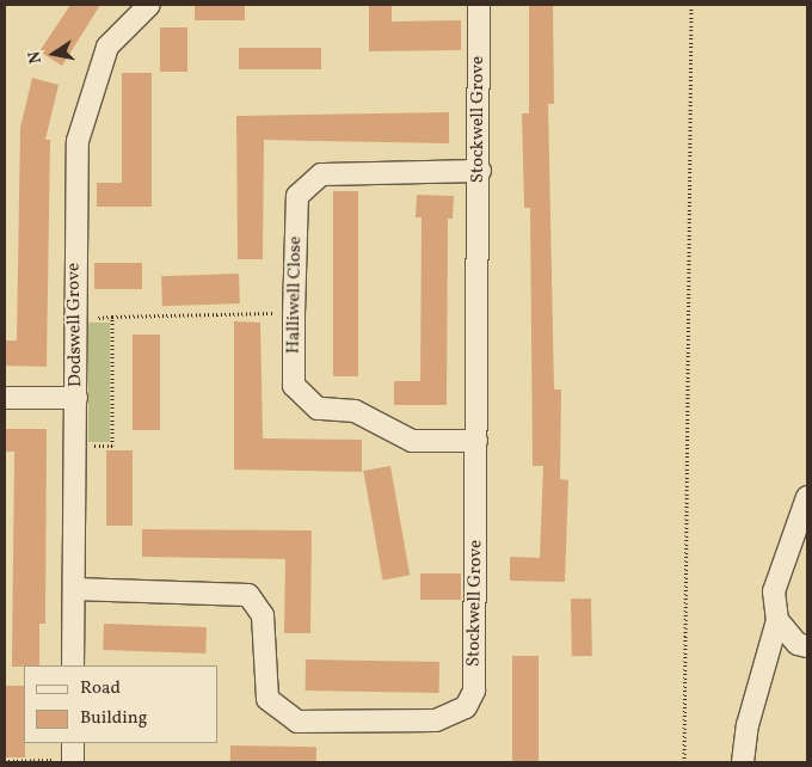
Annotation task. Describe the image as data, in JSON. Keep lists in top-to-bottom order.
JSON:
{
  "streets": {
    "street": ["Stockwell Grove", "Halliwell Close", "Dodswell Grove"]
  },
  "crossings": [
    ["Stockwell Grove", "Halliwell Close"],
    ["Stockwell Grove", "Dodswell Grove"]
  ],
  "legend": ["Road", "Building"],
  "north": "left"
}
